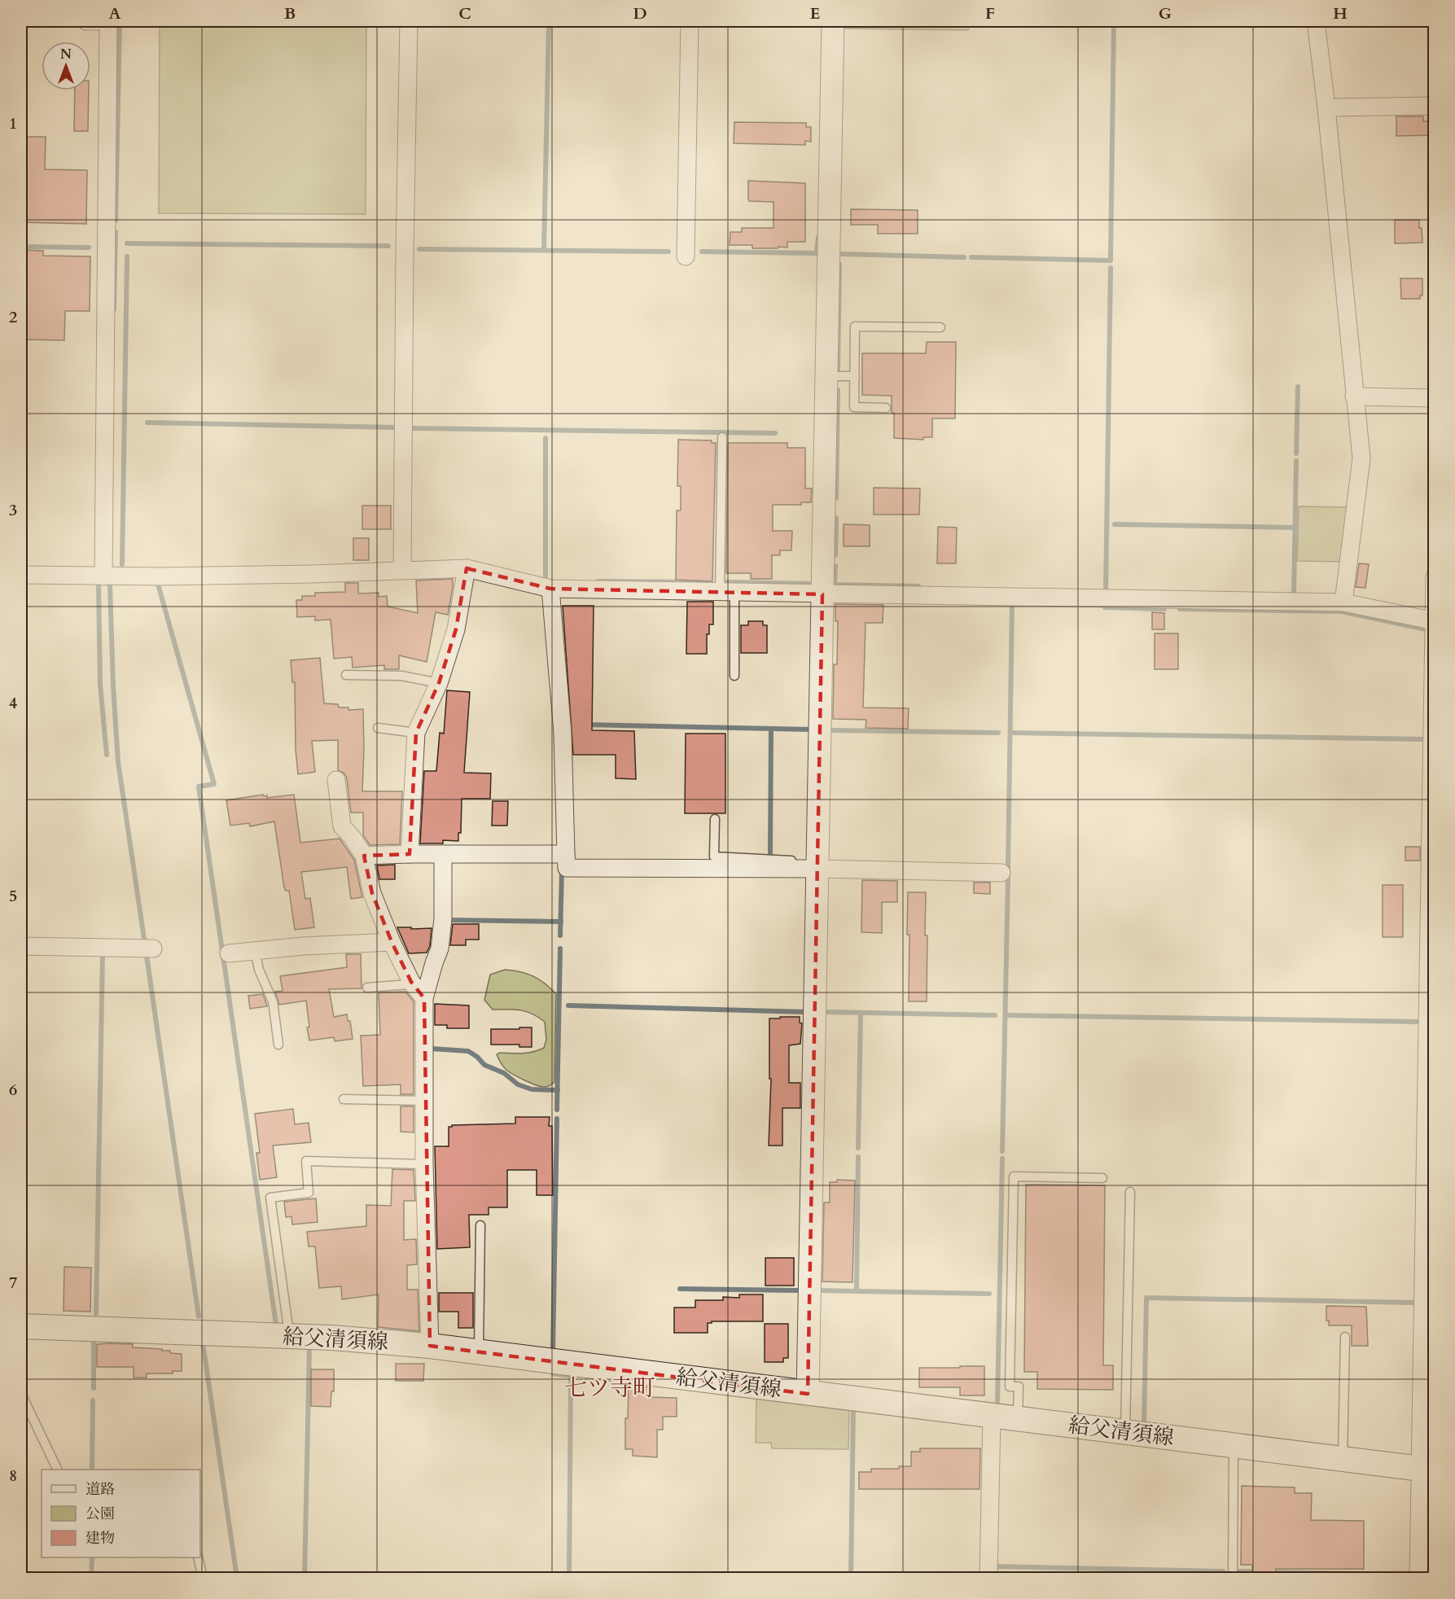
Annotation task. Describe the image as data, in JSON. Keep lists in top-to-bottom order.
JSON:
{
  "streets": {
    "main road": ["給父清須線"]
  },
  "districts": ["七ツ寺町"],
  "legend": ["道路", "公園", "建物"],
  "north": "top",
  "grid": {
    "columns": [
      "A",
      "B",
      "C",
      "D",
      "E",
      "F",
      "G",
      "H"
    ],
    "rows": [
      "1",
      "2",
      "3",
      "4",
      "5",
      "6",
      "7",
      "8"
    ]
  }
}
